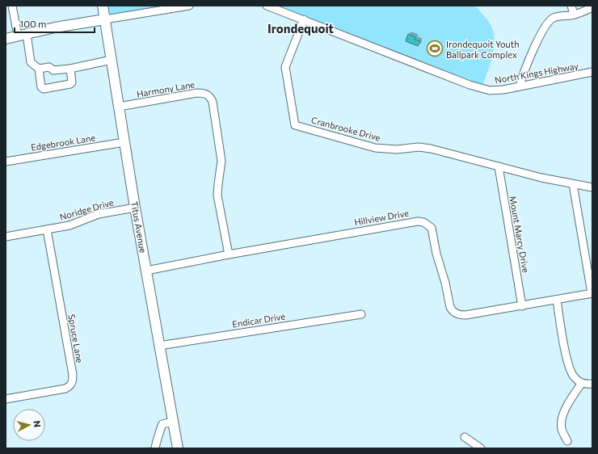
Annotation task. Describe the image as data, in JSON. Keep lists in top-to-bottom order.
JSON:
{
  "streets": {
    "main road": ["Titus Avenue"],
    "street": [
      "North Kings Highway",
      "Harmony Lane",
      "Cranbrooke Drive",
      "Edgebrook Lane",
      "Noridge Drive",
      "Hillview Drive",
      "Mount Marcy Drive",
      "Endicar Drive",
      "Spruce Lane"
    ]
  },
  "crossings": [
    ["North Kings Highway", "Cranbrooke Drive"],
    ["Harmony Lane", "Hillview Drive"],
    ["Harmony Lane", "Titus Avenue"],
    ["Cranbrooke Drive", "Mount Marcy Drive"],
    ["Edgebrook Lane", "Titus Avenue"],
    ["Noridge Drive", "Titus Avenue"],
    ["Noridge Drive", "Spruce Lane"],
    ["Hillview Drive", "Titus Avenue"],
    ["Hillview Drive", "Mount Marcy Drive"],
    ["Titus Avenue", "Endicar Drive"]
  ],
  "districts": ["Irondequoit"],
  "places": {
    "sports": ["Irondequoit Youth Ballpark Complex"]
  },
  "scale_bar": "100 m",
  "north": "right"
}
